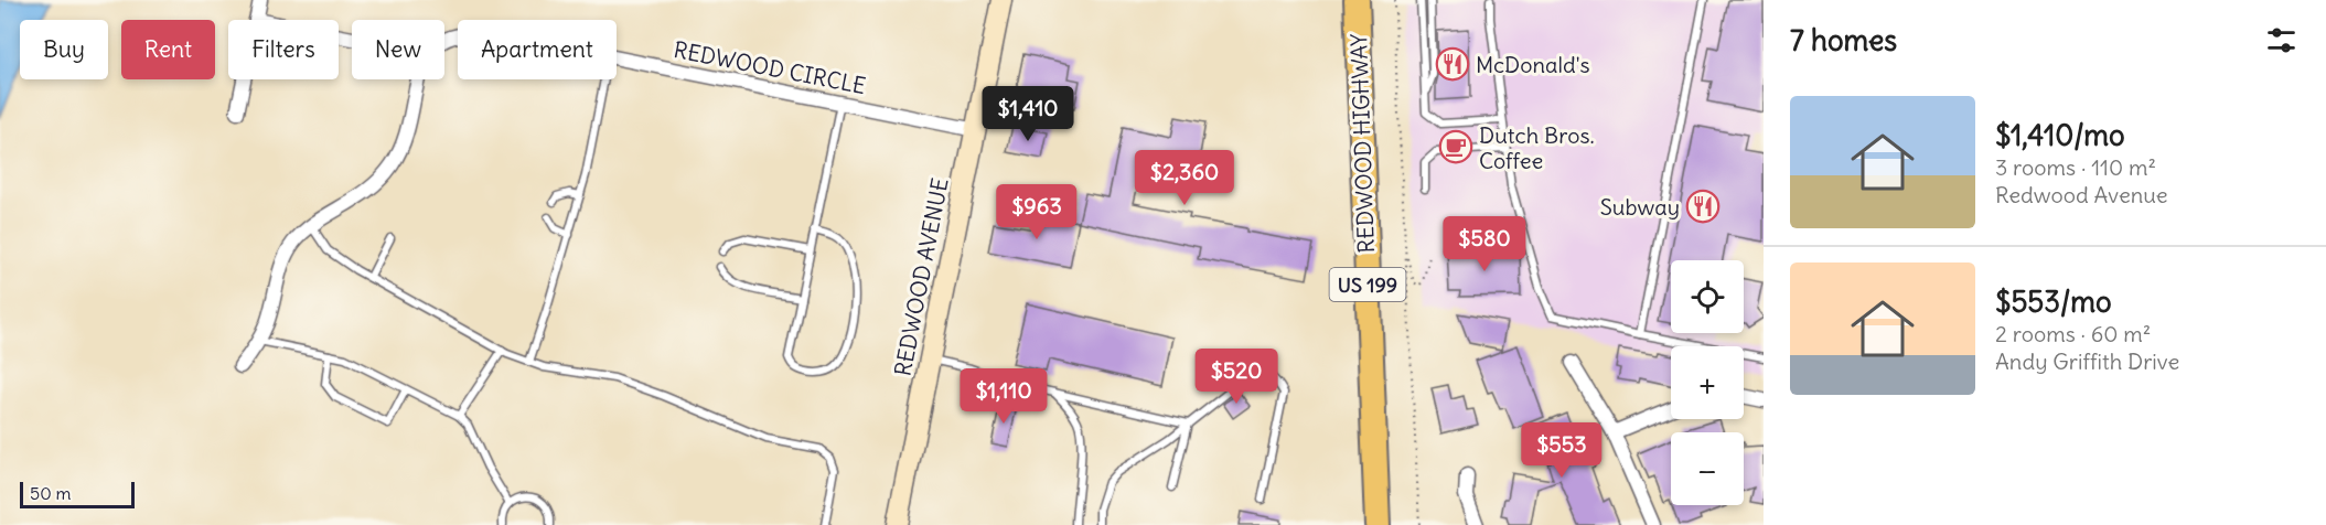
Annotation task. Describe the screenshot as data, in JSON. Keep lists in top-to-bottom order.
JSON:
{
  "streets": {
    "highway": ["REDWOOD HIGHWAY", "US 199"],
    "main road": ["REDWOOD AVENUE"],
    "street": ["REDWOOD CIRCLE"]
  },
  "crossings": [
    ["REDWOOD CIRCLE", "REDWOOD AVENUE"]
  ],
  "places": {
    "restaurant": ["McDonald's", "Subway"],
    "cafe": ["Dutch Bros. Coffee"]
  },
  "scale_bar": "50 m",
  "page": {
    "heading": "7 homes",
    "chip": [
      "Buy",
      "Rent",
      "Filters",
      "New",
      "Apartment"
    ],
    "list": [
      {
        "name": "$1,410/mo",
        "note": "3 rooms · 110 m² · Redwood Avenue"
      },
      {
        "name": "$553/mo",
        "note": "2 rooms · 60 m² · Andy Griffith Drive"
      }
    ],
    "price": [
      "$1,410",
      "$2,360",
      "$963",
      "$580",
      "$520",
      "$1,110",
      "$553"
    ],
    "map_buttons": ["+", "−"],
    "scale": "50 m"
  }
}
